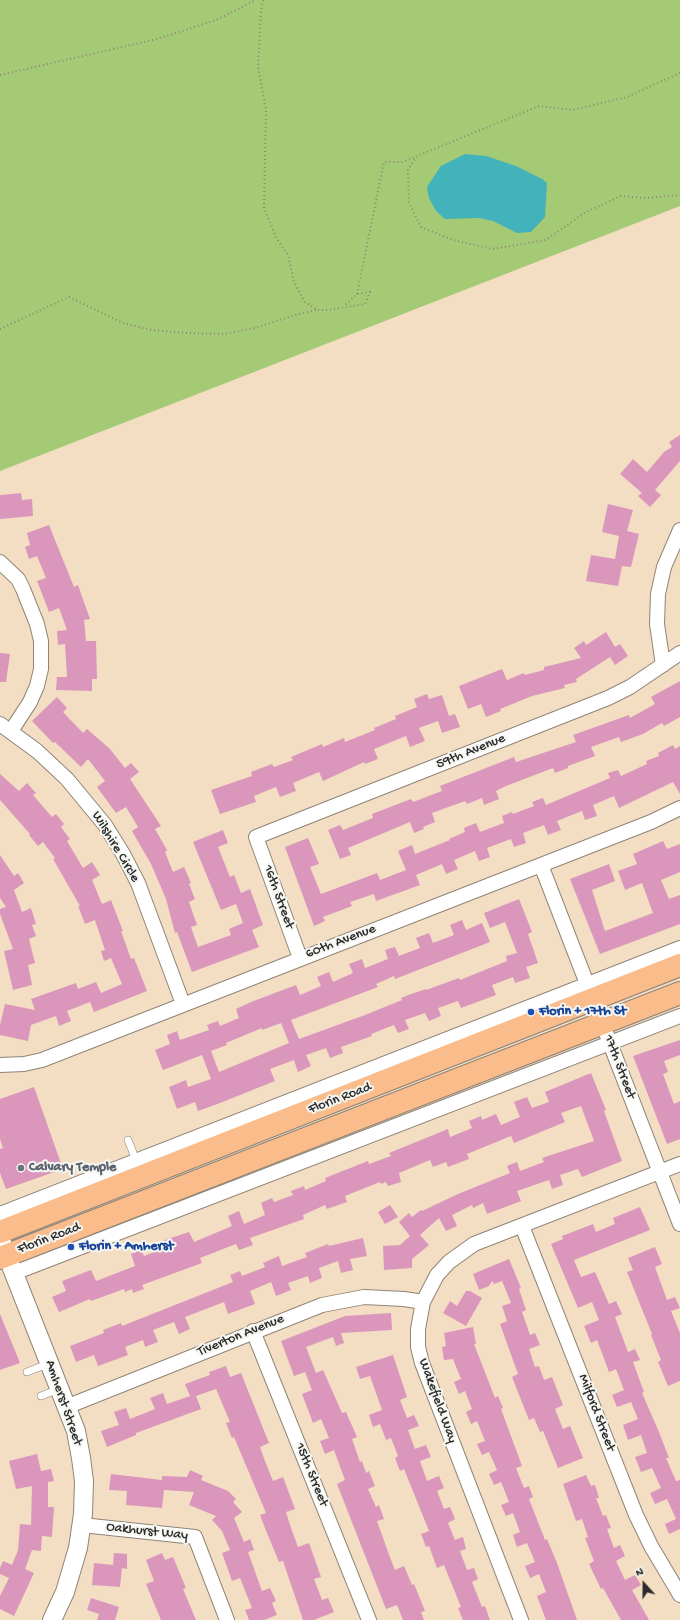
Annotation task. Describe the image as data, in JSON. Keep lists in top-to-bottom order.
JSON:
{
  "streets": {
    "main road": ["Florin Road"],
    "street": [
      "59th Avenue",
      "Wilshire Circle",
      "16th Street",
      "60th Avenue",
      "17th Street",
      "Tiverton Avenue",
      "Wakefield Way",
      "Amherst Street",
      "Milford Street",
      "15th Street",
      "Oakhurst Way"
    ]
  },
  "crossings": [
    ["59th Avenue", "16th Street"],
    ["Wilshire Circle", "60th Avenue"],
    ["16th Street", "60th Avenue"],
    ["60th Avenue", "17th Street"],
    ["17th Street", "Florin Road"],
    ["17th Street", "Wakefield Way"],
    ["Florin Road", "Amherst Street"],
    ["Tiverton Avenue", "Wakefield Way"],
    ["Tiverton Avenue", "Amherst Street"],
    ["Tiverton Avenue", "15th Street"],
    ["Wakefield Way", "Milford Street"],
    ["Amherst Street", "Oakhurst Way"]
  ],
  "places": ["Florin + 17th St", "Calvary Temple", "Florin + Amherst"],
  "north": "top"
}
